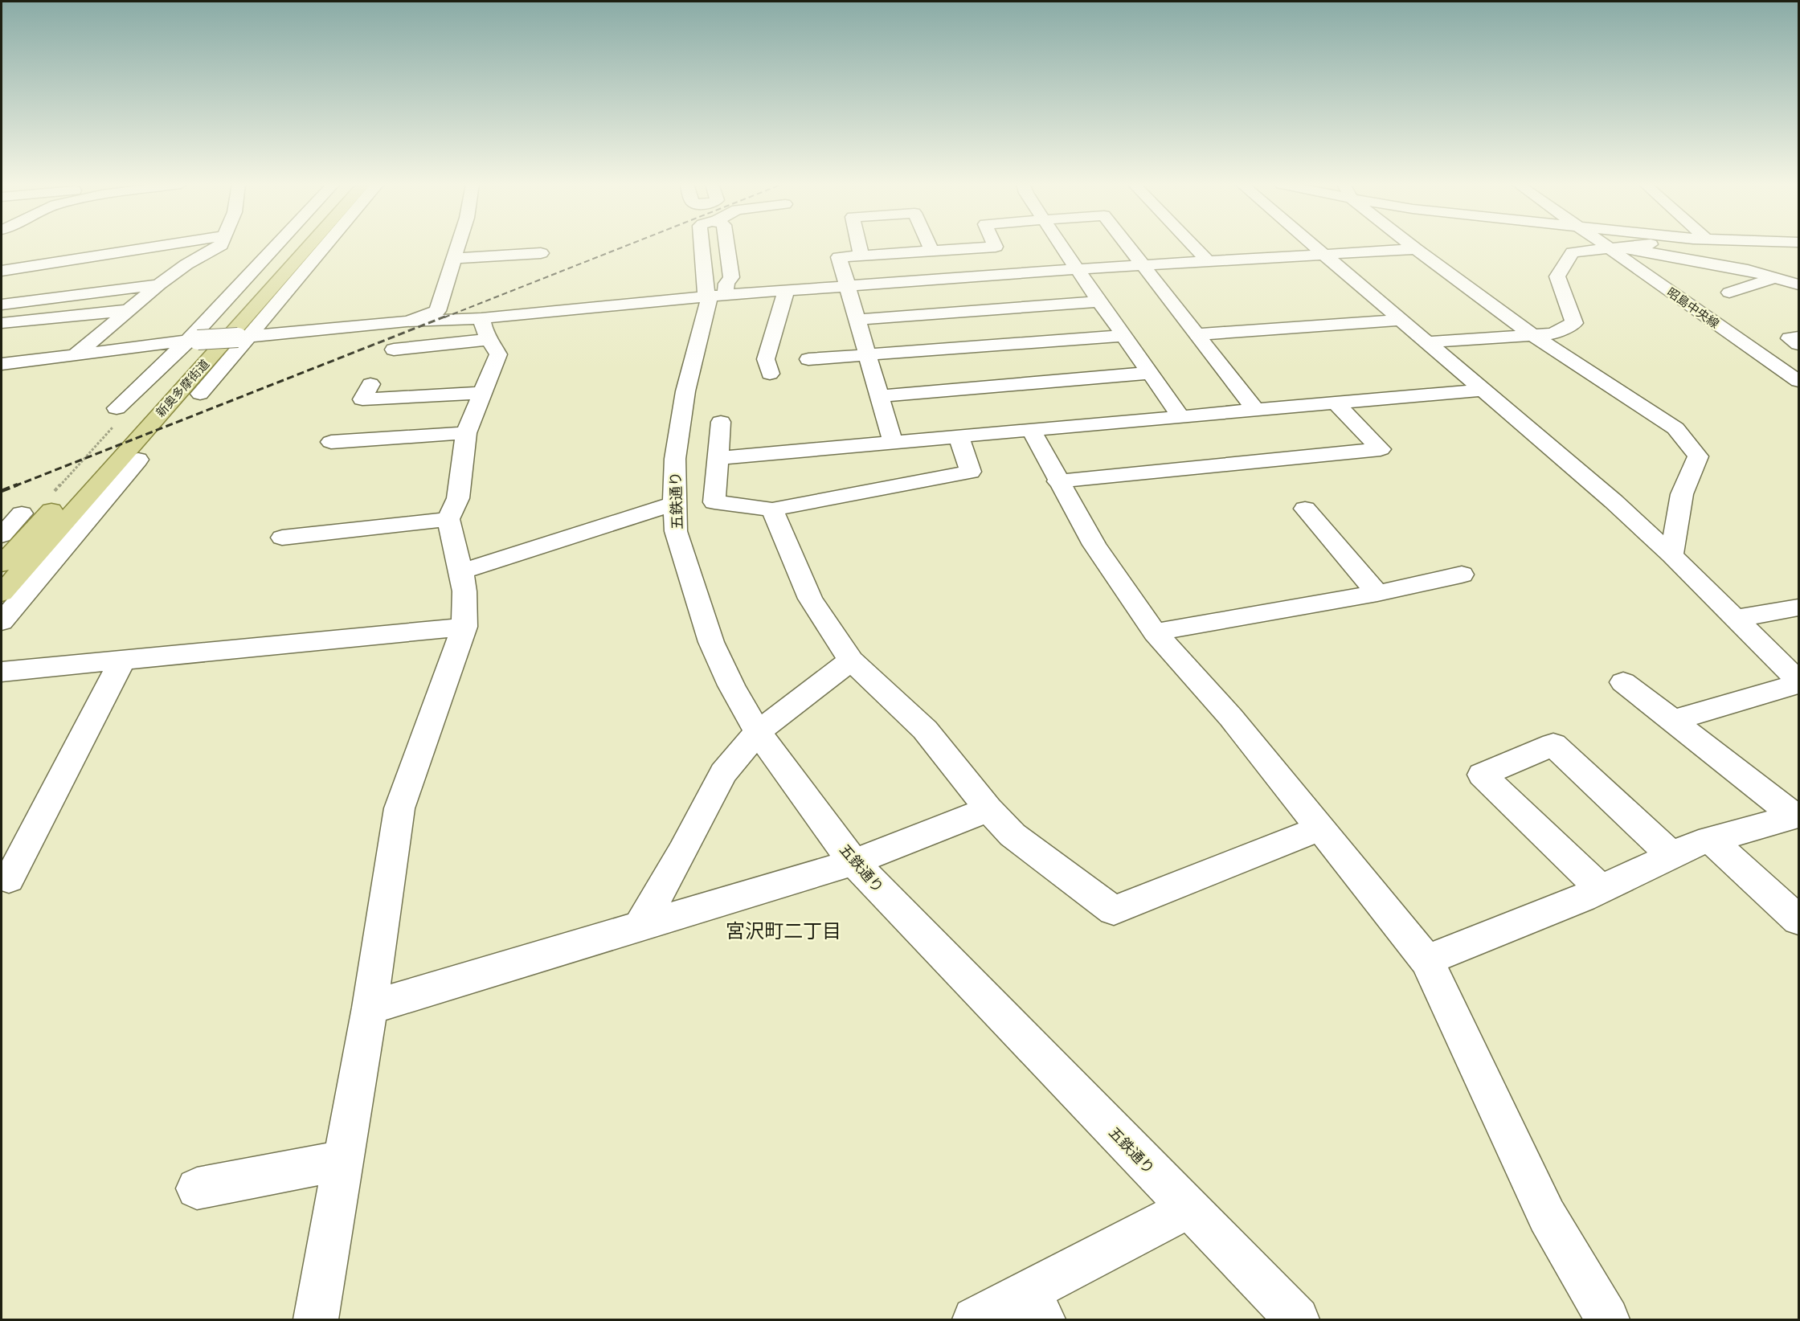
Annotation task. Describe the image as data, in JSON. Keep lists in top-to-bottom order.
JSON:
{
  "streets": {
    "main road": ["新奥多摩街道"],
    "street": ["昭島中央線", "五鉄通り"]
  },
  "districts": ["宮沢町二丁目"]
}
